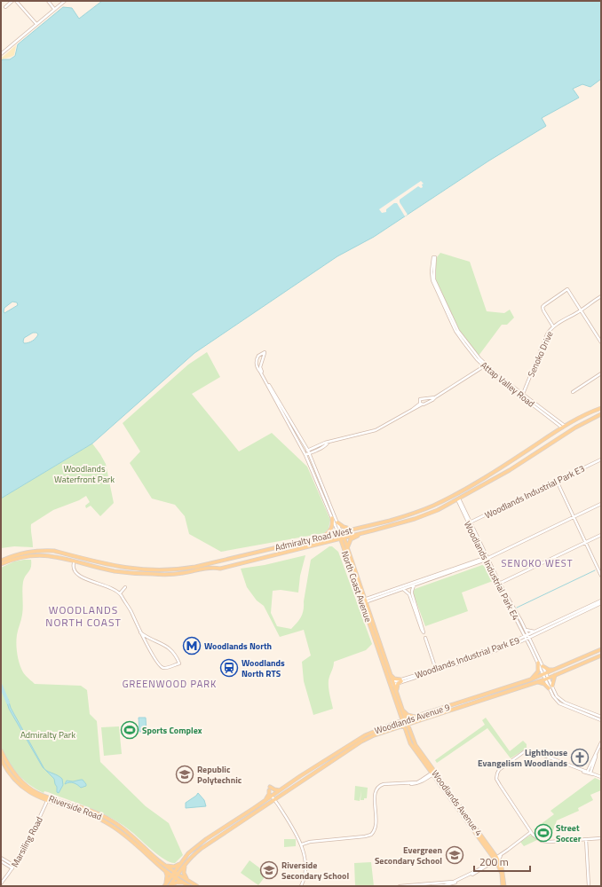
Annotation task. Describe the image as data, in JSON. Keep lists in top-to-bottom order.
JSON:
{
  "streets": {
    "main road": [
      "Admiralty Road West",
      "North Coast Avenue",
      "Woodlands Avenue 9",
      "Woodlands Avenue 4",
      "Riverside Road"
    ],
    "street": [
      "Senoko Drive",
      "Attap Valley Road",
      "Woodlands Industrial Park E3",
      "Woodlands Industrial Park E4",
      "Woodlands Industrial Park E9",
      "Marsiling Road"
    ]
  },
  "crossings": [
    ["Senoko Drive", "Attap Valley Road"],
    ["Attap Valley Road", "Admiralty Road West"],
    ["Woodlands Industrial Park E3", "Woodlands Industrial Park E4"],
    ["Admiralty Road West", "Woodlands Industrial Park E4"],
    ["Admiralty Road West", "North Coast Avenue"],
    ["Woodlands Industrial Park E4", "Woodlands Industrial Park E9"],
    ["Woodlands Industrial Park E4", "Woodlands Avenue 9"],
    ["North Coast Avenue", "Woodlands Industrial Park E9"],
    ["North Coast Avenue", "Woodlands Avenue 9"],
    ["North Coast Avenue", "Woodlands Avenue 4"],
    ["Woodlands Avenue 9", "Woodlands Avenue 4"],
    ["Woodlands Avenue 9", "Riverside Road"],
    ["Riverside Road", "Marsiling Road"]
  ],
  "districts": ["SENOKO WEST", "WOODLANDS NORTH COAST", "GREENWOOD PARK"],
  "parks": ["Woodlands Waterfront Park", "Admiralty Park"],
  "places": {
    "metro station": ["Woodlands North"],
    "station": ["Woodlands North RTS"],
    "sports": ["Sports Complex", "Street Soccer"],
    "church": ["Lighthouse Evangelism Woodlands"],
    "school or university": ["Republic Polytechnic", "Evergreen Secondary School", "Riverside Secondary School"]
  },
  "scale_bar": "200 m"
}
